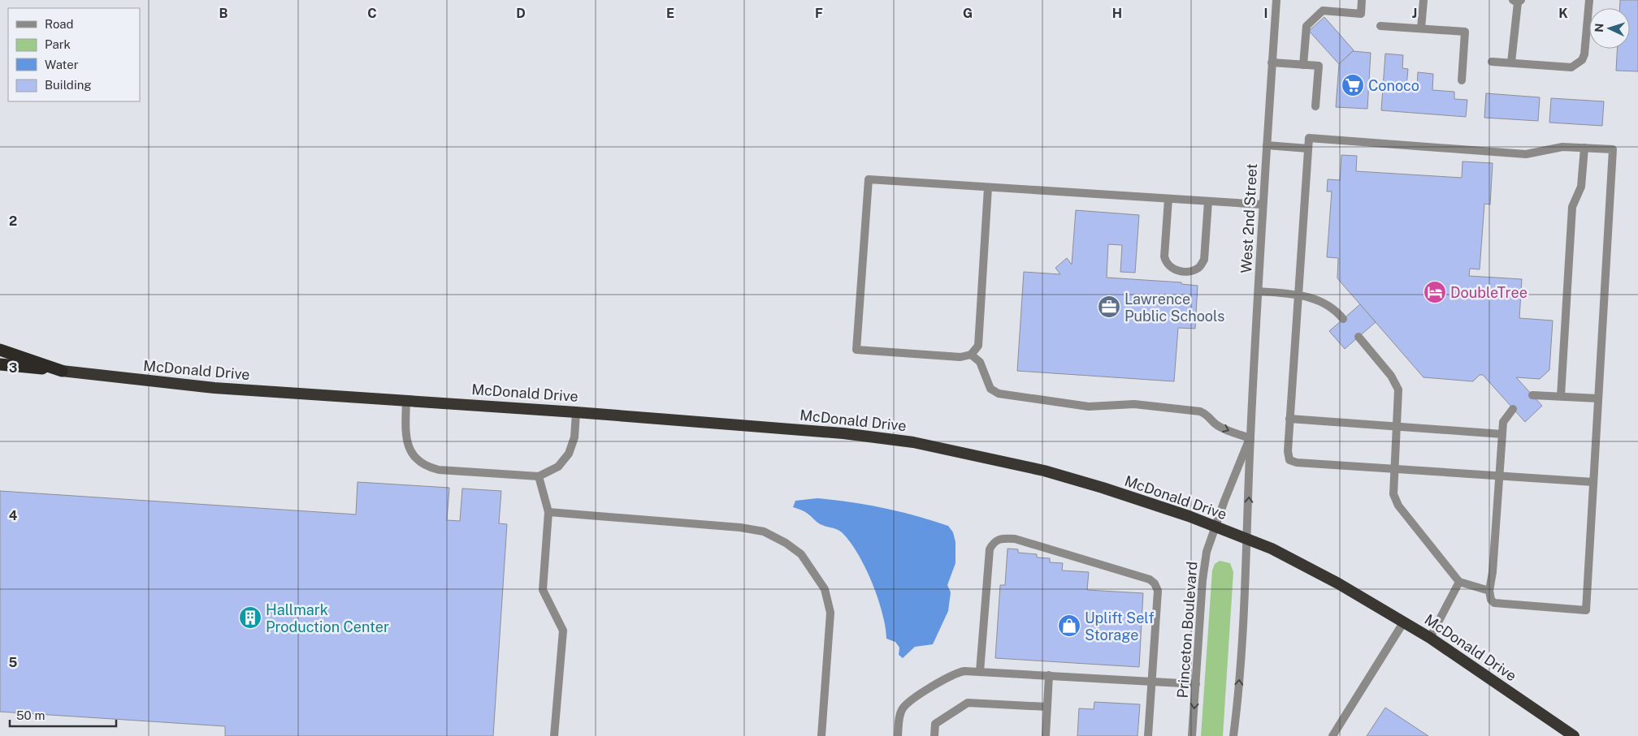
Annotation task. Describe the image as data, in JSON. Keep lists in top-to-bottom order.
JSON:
{
  "streets": {
    "highway": ["McDonald Drive"],
    "street": ["West 2nd Street", "Princeton Boulevard"]
  },
  "crossings": [
    ["West 2nd Street", "McDonald Drive"],
    ["West 2nd Street", "Princeton Boulevard"],
    ["McDonald Drive", "Princeton Boulevard"]
  ],
  "places": {
    "supermarket": ["Conoco"],
    "hotel": ["DoubleTree"],
    "office": ["Lawrence Public Schools"],
    "building": ["Hallmark Production Center"],
    "shop": ["Uplift Self Storage"]
  },
  "legend": [
    "Road",
    "Park",
    "Water",
    "Building"
  ],
  "scale_bar": "50 m",
  "north": "left",
  "grid": {
    "columns": [
      "B",
      "C",
      "D",
      "E",
      "F",
      "G",
      "H",
      "I",
      "J",
      "K"
    ],
    "rows": [
      "2",
      "3",
      "4",
      "5"
    ]
  }
}
